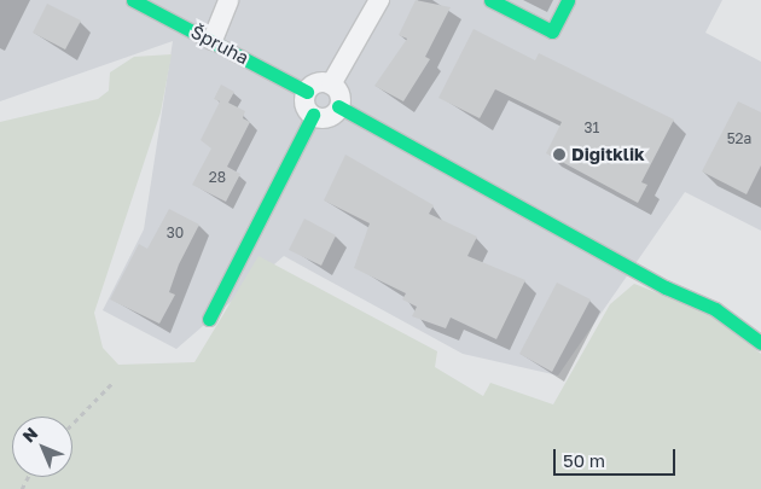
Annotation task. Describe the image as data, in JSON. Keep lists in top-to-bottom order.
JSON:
{
  "streets": {
    "street": ["Špruha"]
  },
  "places": ["Digitklik"],
  "house_numbers": [
    "31",
    "52a",
    "28",
    "30"
  ],
  "scale_bar": "50 m",
  "north": "top left"
}
